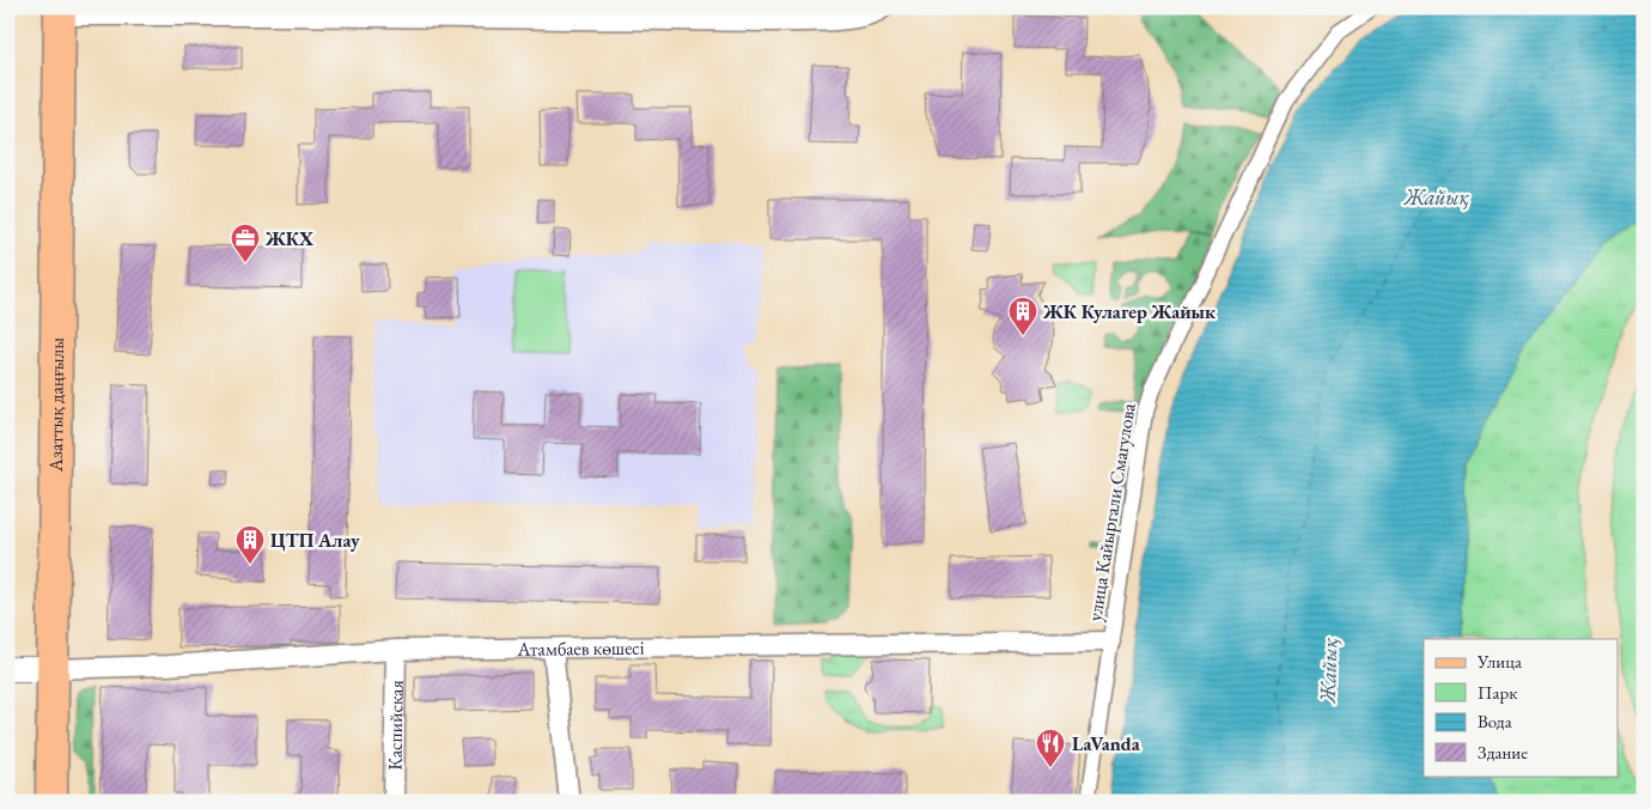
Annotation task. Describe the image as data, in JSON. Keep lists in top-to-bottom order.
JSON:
{
  "streets": {
    "main road": ["Азаттық даңғылы"],
    "street": ["улица Кайыргали Смагулова", "Атамбаев көшесі", "Каспийская"]
  },
  "crossings": [
    ["Азаттық даңғылы", "Атамбаев көшесі"],
    ["улица Кайыргали Смагулова", "Атамбаев көшесі"],
    ["Атамбаев көшесі", "Каспийская"]
  ],
  "water": ["Жайық"],
  "places": {
    "office": ["ЖКХ"],
    "building": ["ЖК Кулагер Жайык", "ЦТП Алау"],
    "restaurant": ["LaVanda"]
  },
  "legend": [
    "Улица",
    "Парк",
    "Вода",
    "Здание"
  ]
}
